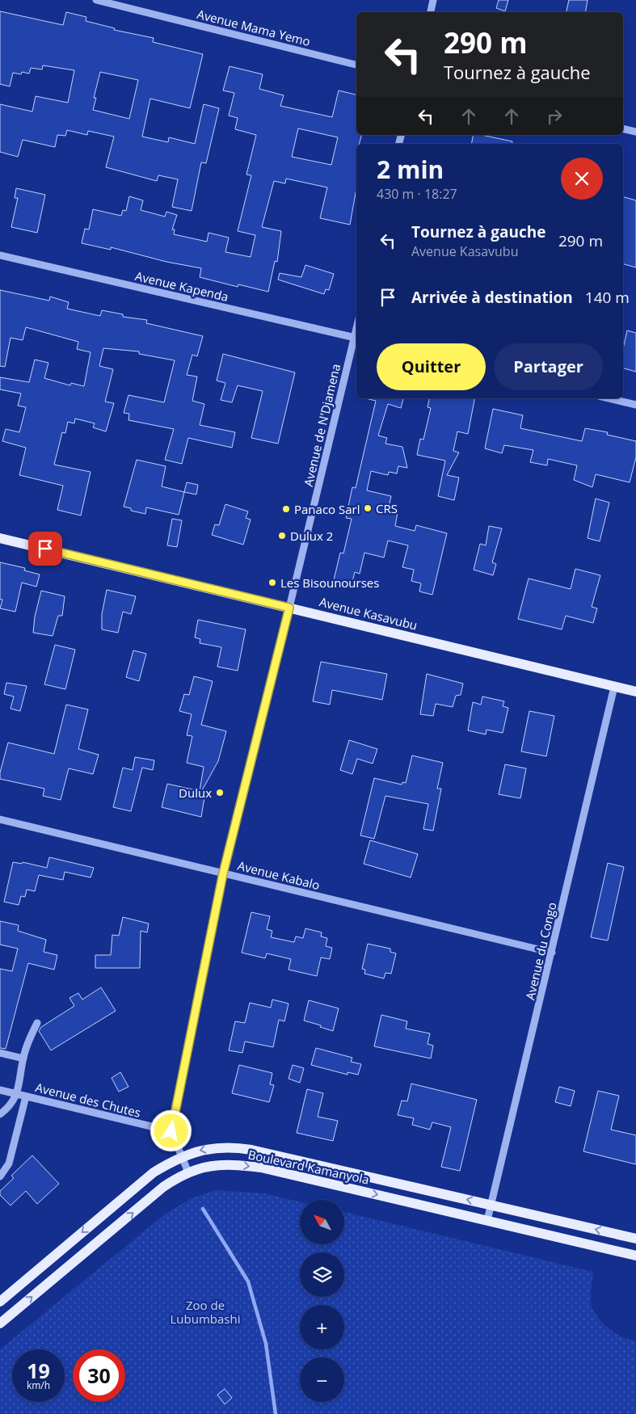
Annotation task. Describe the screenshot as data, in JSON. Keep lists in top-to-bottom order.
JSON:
{
  "streets": {
    "main road": ["Avenue Kasavubu", "Boulevard Kamanyola"],
    "street": [
      "Avenue Mama Yemo",
      "Avenue Kapenda",
      "Avenue de N'Djamena",
      "Avenue Kabalo",
      "Avenue du Congo",
      "Avenue des Chutes"
    ]
  },
  "crossings": [
    ["Avenue Kapenda", "Avenue de N'Djamena"],
    ["Avenue de N'Djamena", "Avenue Kasavubu"],
    ["Avenue de N'Djamena", "Avenue Kabalo"],
    ["Avenue de N'Djamena", "Avenue des Chutes"],
    ["Avenue Kasavubu", "Avenue du Congo"],
    ["Avenue Kabalo", "Avenue du Congo"],
    ["Avenue du Congo", "Boulevard Kamanyola"]
  ],
  "parks": ["Zoo de Lubumbashi"],
  "places": [
    "CRS",
    "Panaco Sarl",
    "Dulux 2",
    "Les Bisounourses",
    "Dulux"
  ],
  "north": "top left",
  "page": {
    "turn": ["290 m", "Tournez à gauche"],
    "heading": ["2 min", "430 m · 18:27"],
    "list": [
      {
        "name": "Tournez à gauche",
        "note": "Avenue Kasavubu",
        "value": "290 m"
      },
      {
        "name": "Arrivée à destination",
        "value": "140 m"
      }
    ],
    "buttons": ["Quitter", "Partager"],
    "map_buttons": ["+", "−"],
    "speed": "19 km/h",
    "limit": "30"
  }
}
